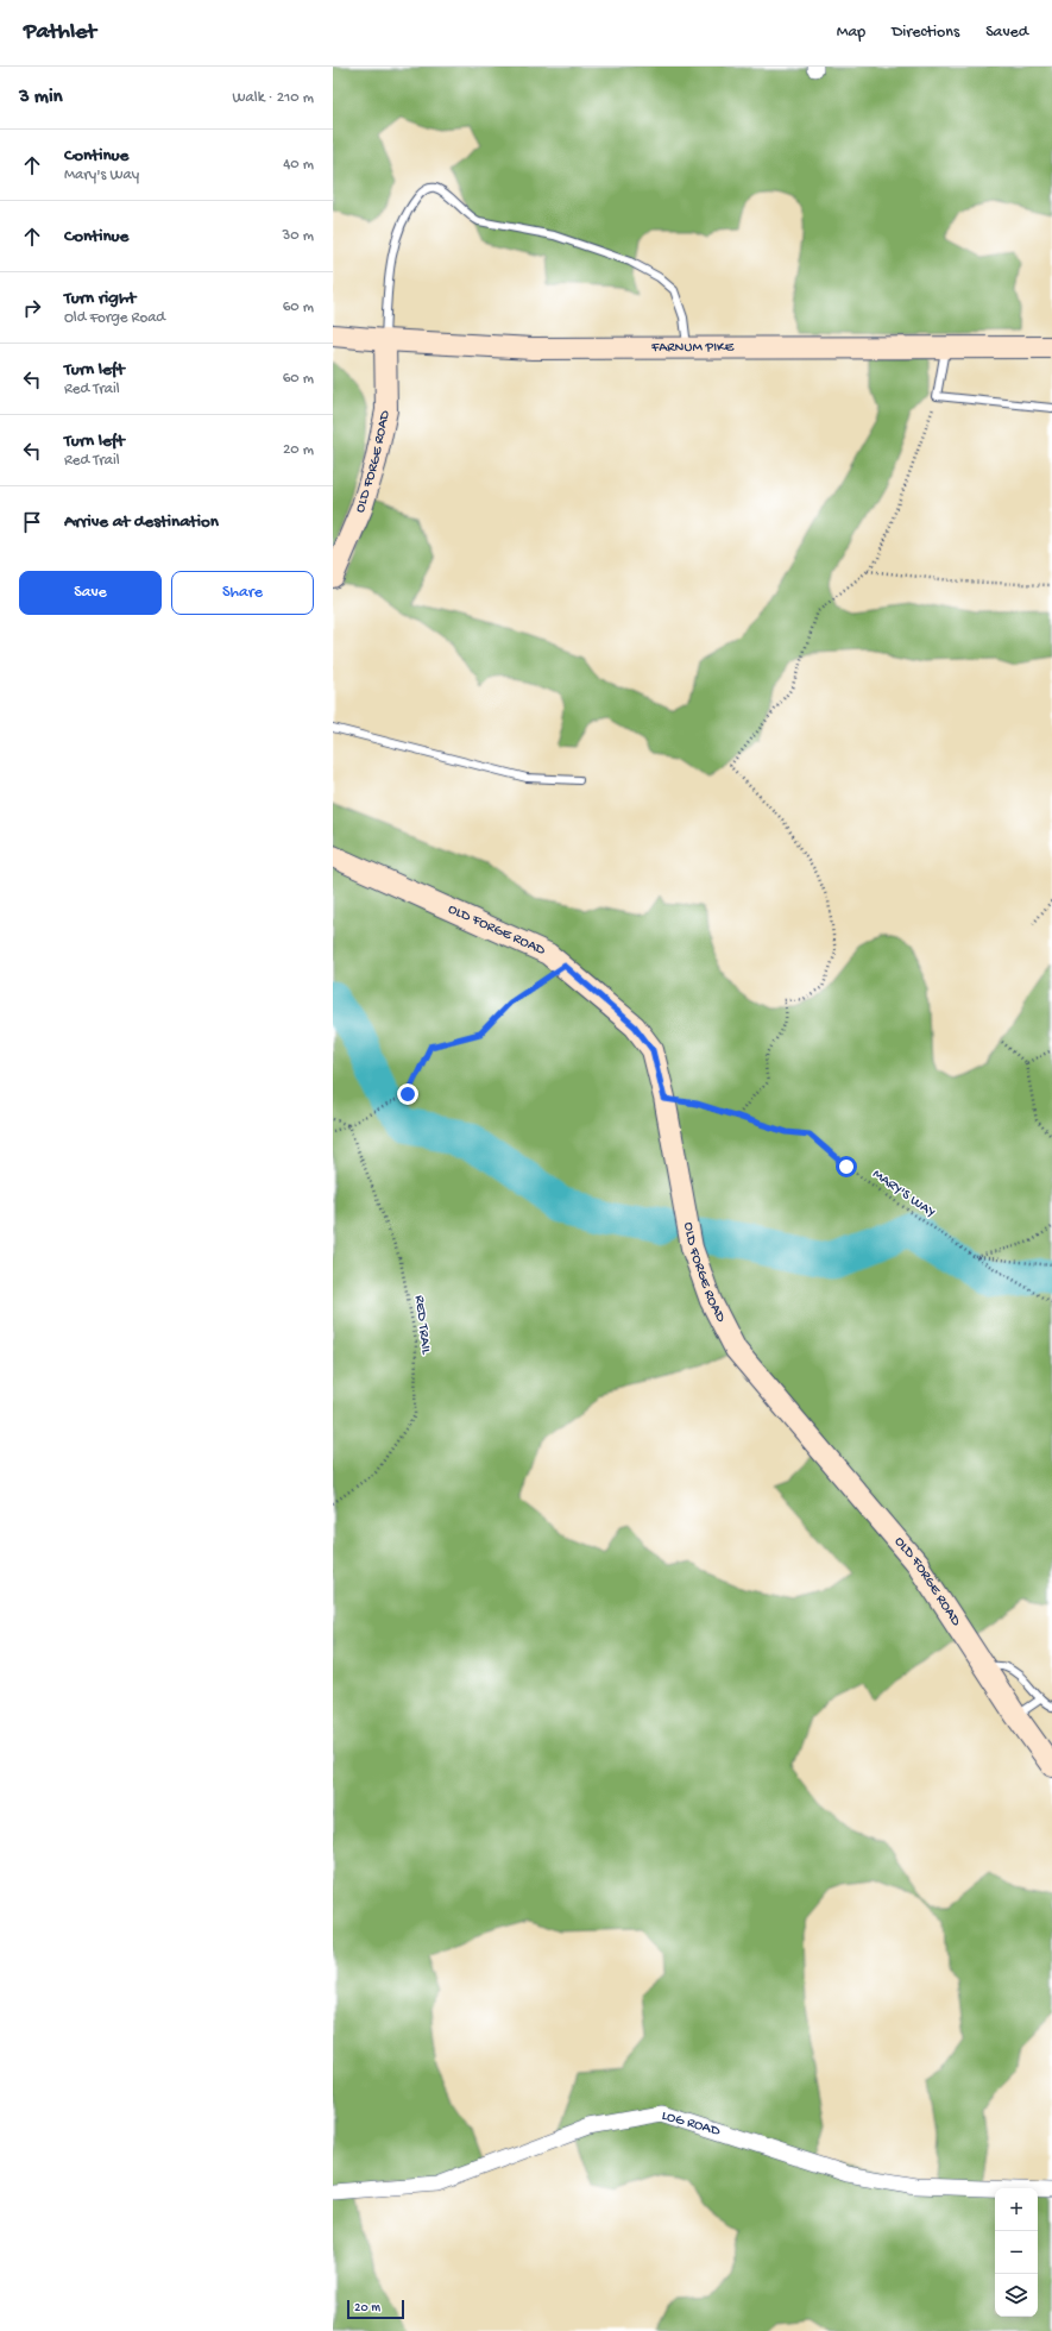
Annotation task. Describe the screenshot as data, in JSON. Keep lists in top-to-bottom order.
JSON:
{
  "streets": {
    "street": ["FARNUM PIKE", "OLD FORGE ROAD", "LOG ROAD"],
    "path": ["MARY'S WAY", "RED TRAIL"]
  },
  "crossings": [
    ["FARNUM PIKE", "OLD FORGE ROAD"],
    ["OLD FORGE ROAD", "MARY'S WAY"]
  ],
  "scale_bar": "20 m",
  "page": {
    "header": "Pathlet",
    "nav": ["Map", "Directions", "Saved"],
    "heading": ["3 min", "Walk · 210 m"],
    "list": [
      ["Continue", "Mary's Way", "40 m"],
      ["Continue", "30 m"],
      ["Turn right", "Old Forge Road", "60 m"],
      ["Turn left", "Red Trail", "60 m"],
      ["Turn left", "Red Trail", "20 m"],
      "Arrive at destination"
    ],
    "buttons": ["Save", "Share"],
    "map_buttons": ["+", "−"],
    "scale": "20 m"
  }
}
